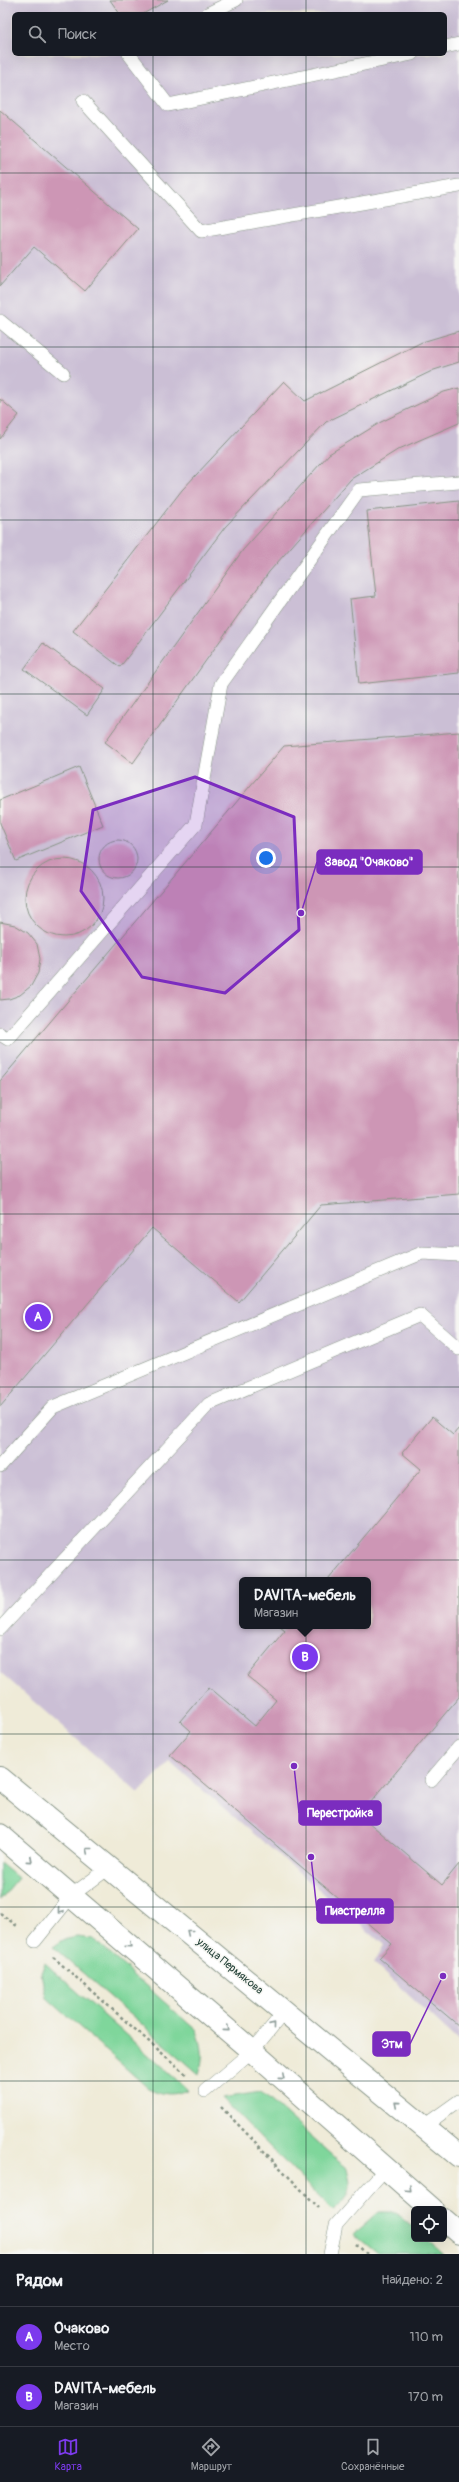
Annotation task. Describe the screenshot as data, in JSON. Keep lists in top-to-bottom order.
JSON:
{
  "streets": {
    "street": ["улица Пермякова"]
  },
  "places": [
    "Завод \"Очаково\"",
    "Перестройка",
    "Пиастрелла",
    "Этм"
  ],
  "page": {
    "search": "Поиск",
    "pins": ["A", "B"],
    "popup": ["DAVITA-мебель", "Магазин"],
    "heading": ["Рядом", "Найдено: 2"],
    "list": [
      {
        "mark": "A",
        "name": "Очаково",
        "note": "Место",
        "value": "110 m"
      },
      {
        "mark": "B",
        "name": "DAVITA-мебель",
        "note": "Магазин",
        "value": "170 m"
      }
    ],
    "nav": ["Карта", "Маршрут", "Сохранённые"]
  }
}
